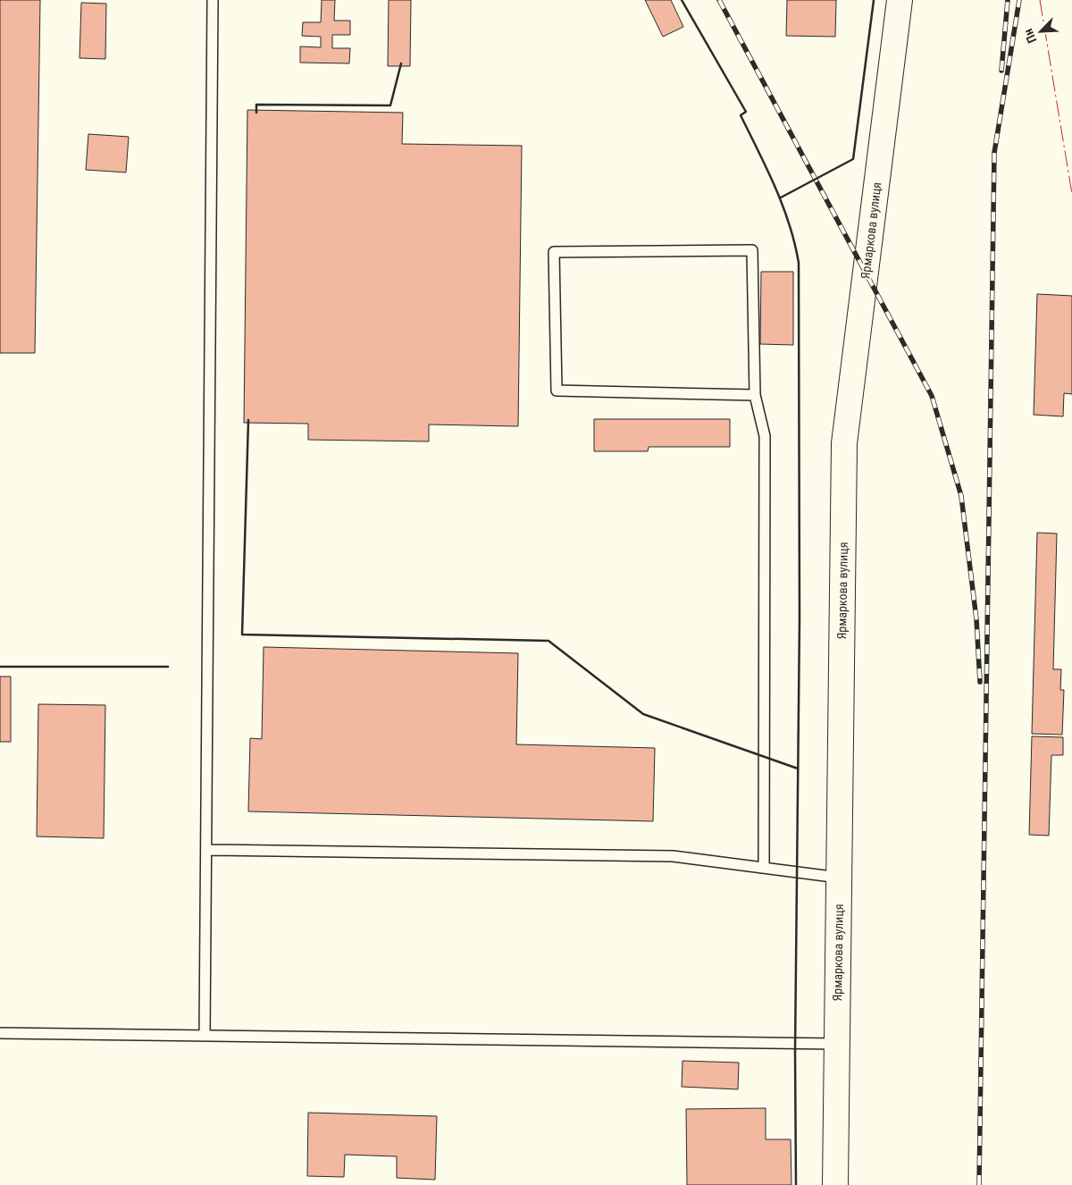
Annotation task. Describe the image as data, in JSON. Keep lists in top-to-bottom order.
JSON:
{
  "streets": {
    "street": ["Ярмаркова вулиця"]
  },
  "north": "bottom left"
}
